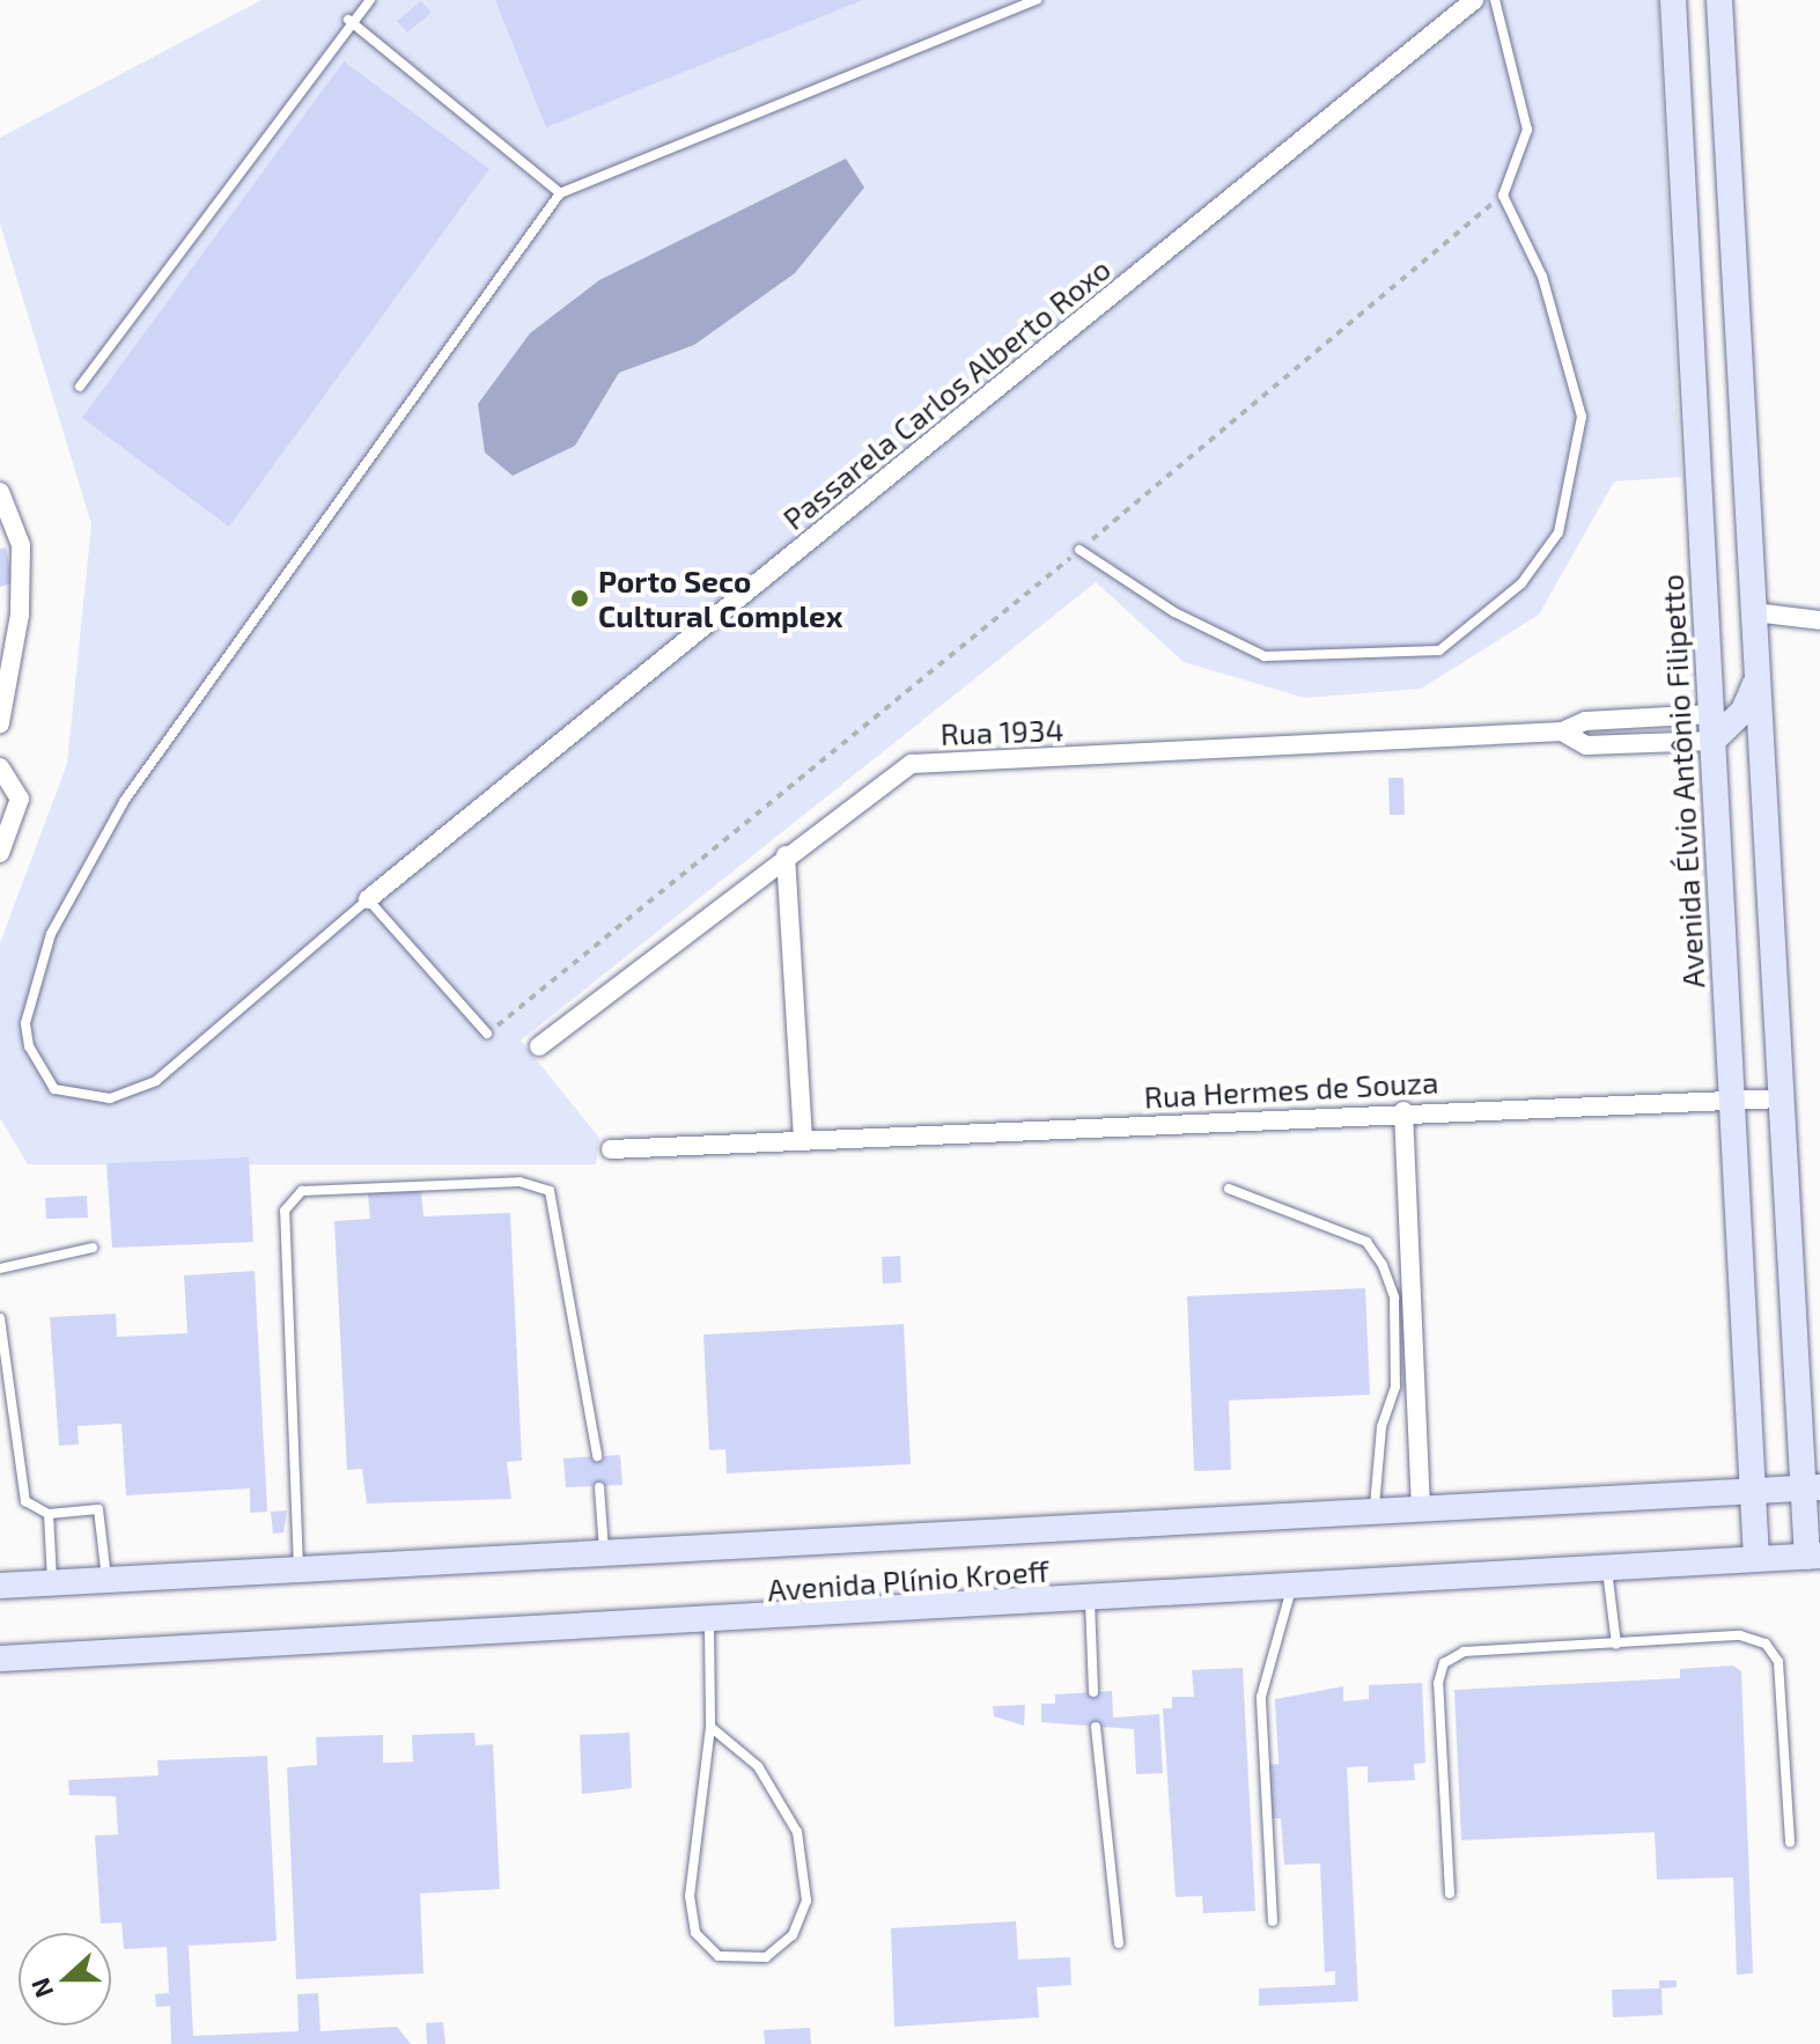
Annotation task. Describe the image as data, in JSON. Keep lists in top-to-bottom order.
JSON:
{
  "streets": {
    "main road": ["Avenida Élvio Antônio Filipetto", "Avenida Plínio Kroeff"],
    "street": ["Passarela Carlos Alberto Roxo", "Rua 1934", "Rua Hermes de Souza"]
  },
  "crossings": [
    ["Rua 1934", "Avenida Élvio Antônio Filipetto"],
    ["Avenida Élvio Antônio Filipetto", "Rua Hermes de Souza"],
    ["Avenida Élvio Antônio Filipetto", "Avenida Plínio Kroeff"]
  ],
  "places": ["Porto Seco Cultural Complex"],
  "north": "left"
}
